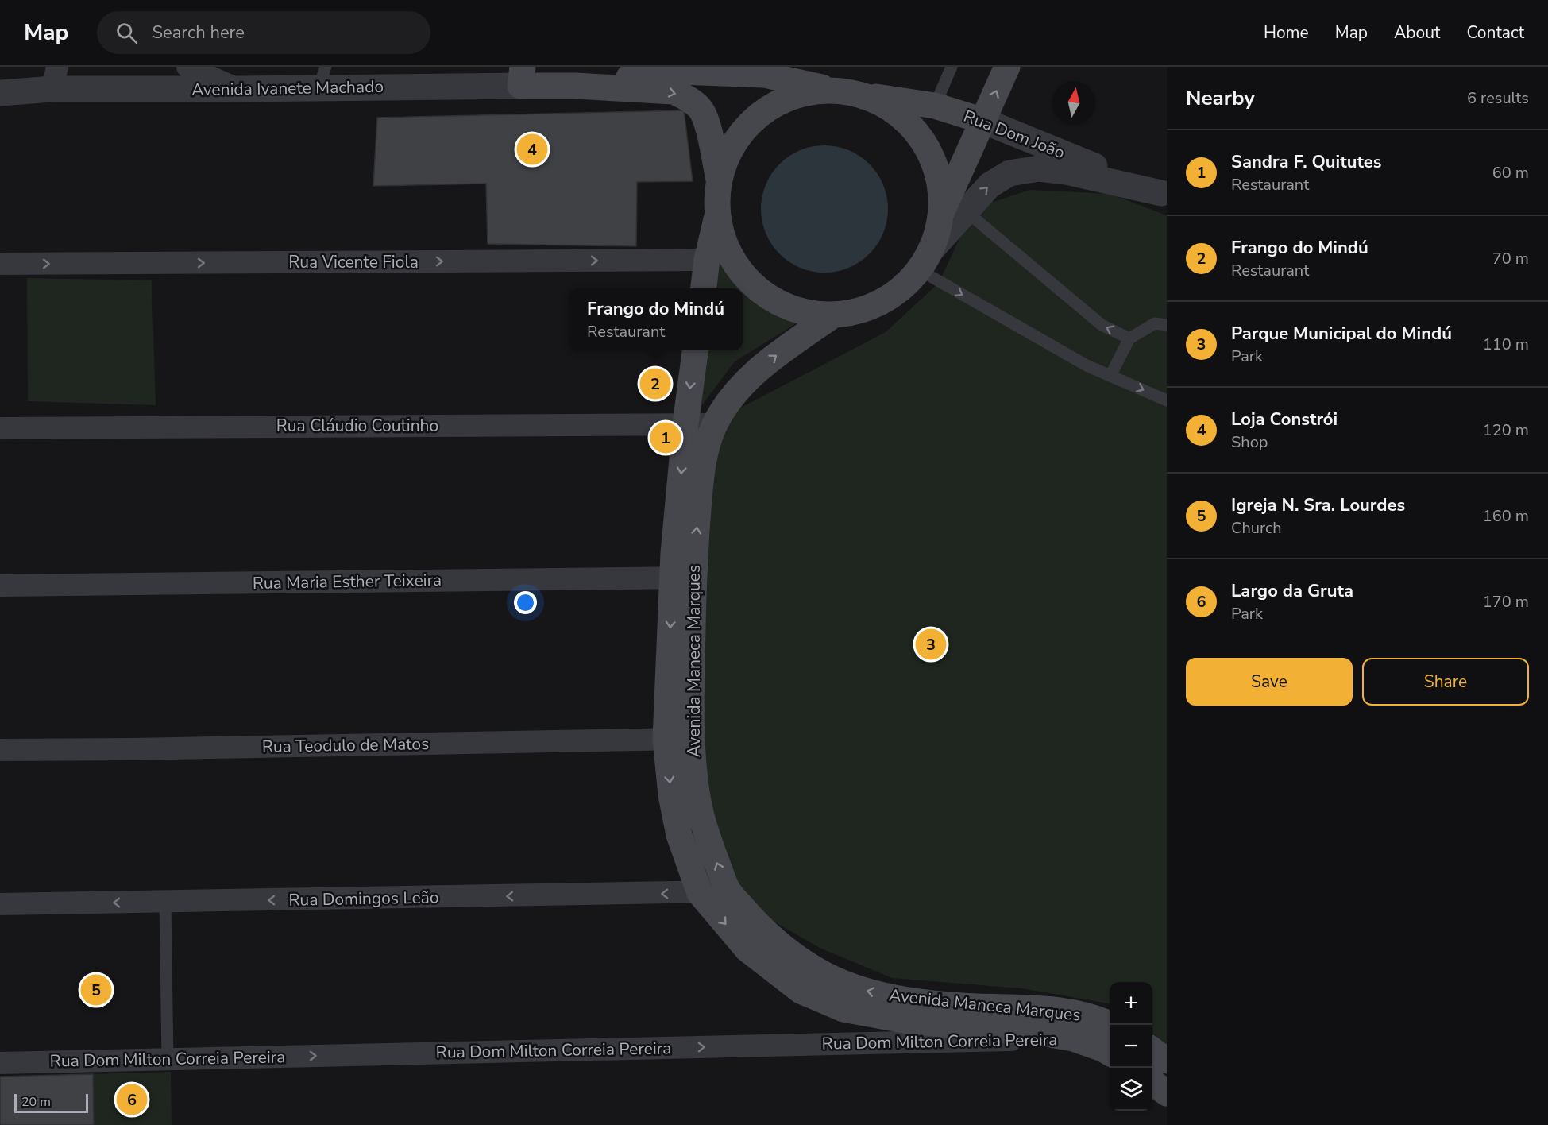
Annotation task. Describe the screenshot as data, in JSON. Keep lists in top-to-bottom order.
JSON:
{
  "streets": {
    "main road": ["Avenida Ivanete Machado", "Rua Dom João", "Avenida Maneca Marques"],
    "street": [
      "Rua Vicente Fiola",
      "Rua Cláudio Coutinho",
      "Rua Maria Esther Teixeira",
      "Rua Teodulo de Matos",
      "Rua Domingos Leão",
      "Rua Dom Milton Correia Pereira"
    ]
  },
  "crossings": [
    ["Rua Cláudio Coutinho", "Avenida Maneca Marques"],
    ["Rua Maria Esther Teixeira", "Avenida Maneca Marques"],
    ["Avenida Maneca Marques", "Rua Teodulo de Matos"],
    ["Avenida Maneca Marques", "Rua Domingos Leão"],
    ["Avenida Maneca Marques", "Rua Dom Milton Correia Pereira"]
  ],
  "one_way": ["Rua Vicente Fiola", "Rua Domingos Leão", "Rua Dom Milton Correia Pereira"],
  "scale_bar": "20 m",
  "north": "top",
  "page": {
    "header": "Map",
    "search": "Search here",
    "nav": [
      "Home",
      "Map",
      "About",
      "Contact"
    ],
    "heading": ["Nearby", "6 results"],
    "list": [
      {
        "mark": "1",
        "name": "Sandra F. Quitutes",
        "note": "Restaurant",
        "value": "60 m"
      },
      {
        "mark": "2",
        "name": "Frango do Mindú",
        "note": "Restaurant",
        "value": "70 m"
      },
      {
        "mark": "3",
        "name": "Parque Municipal do Mindú",
        "note": "Park",
        "value": "110 m"
      },
      {
        "mark": "4",
        "name": "Loja Constrói",
        "note": "Shop",
        "value": "120 m"
      },
      {
        "mark": "5",
        "name": "Igreja N. Sra. Lourdes",
        "note": "Church",
        "value": "160 m"
      },
      {
        "mark": "6",
        "name": "Largo da Gruta",
        "note": "Park",
        "value": "170 m"
      }
    ],
    "pins": [
      "4",
      "2",
      "1",
      "3",
      "5",
      "6"
    ],
    "popup": ["Frango do Mindú", "Restaurant"],
    "buttons": ["Save", "Share"],
    "map_buttons": ["+", "−"],
    "scale": "20 m"
  }
}
